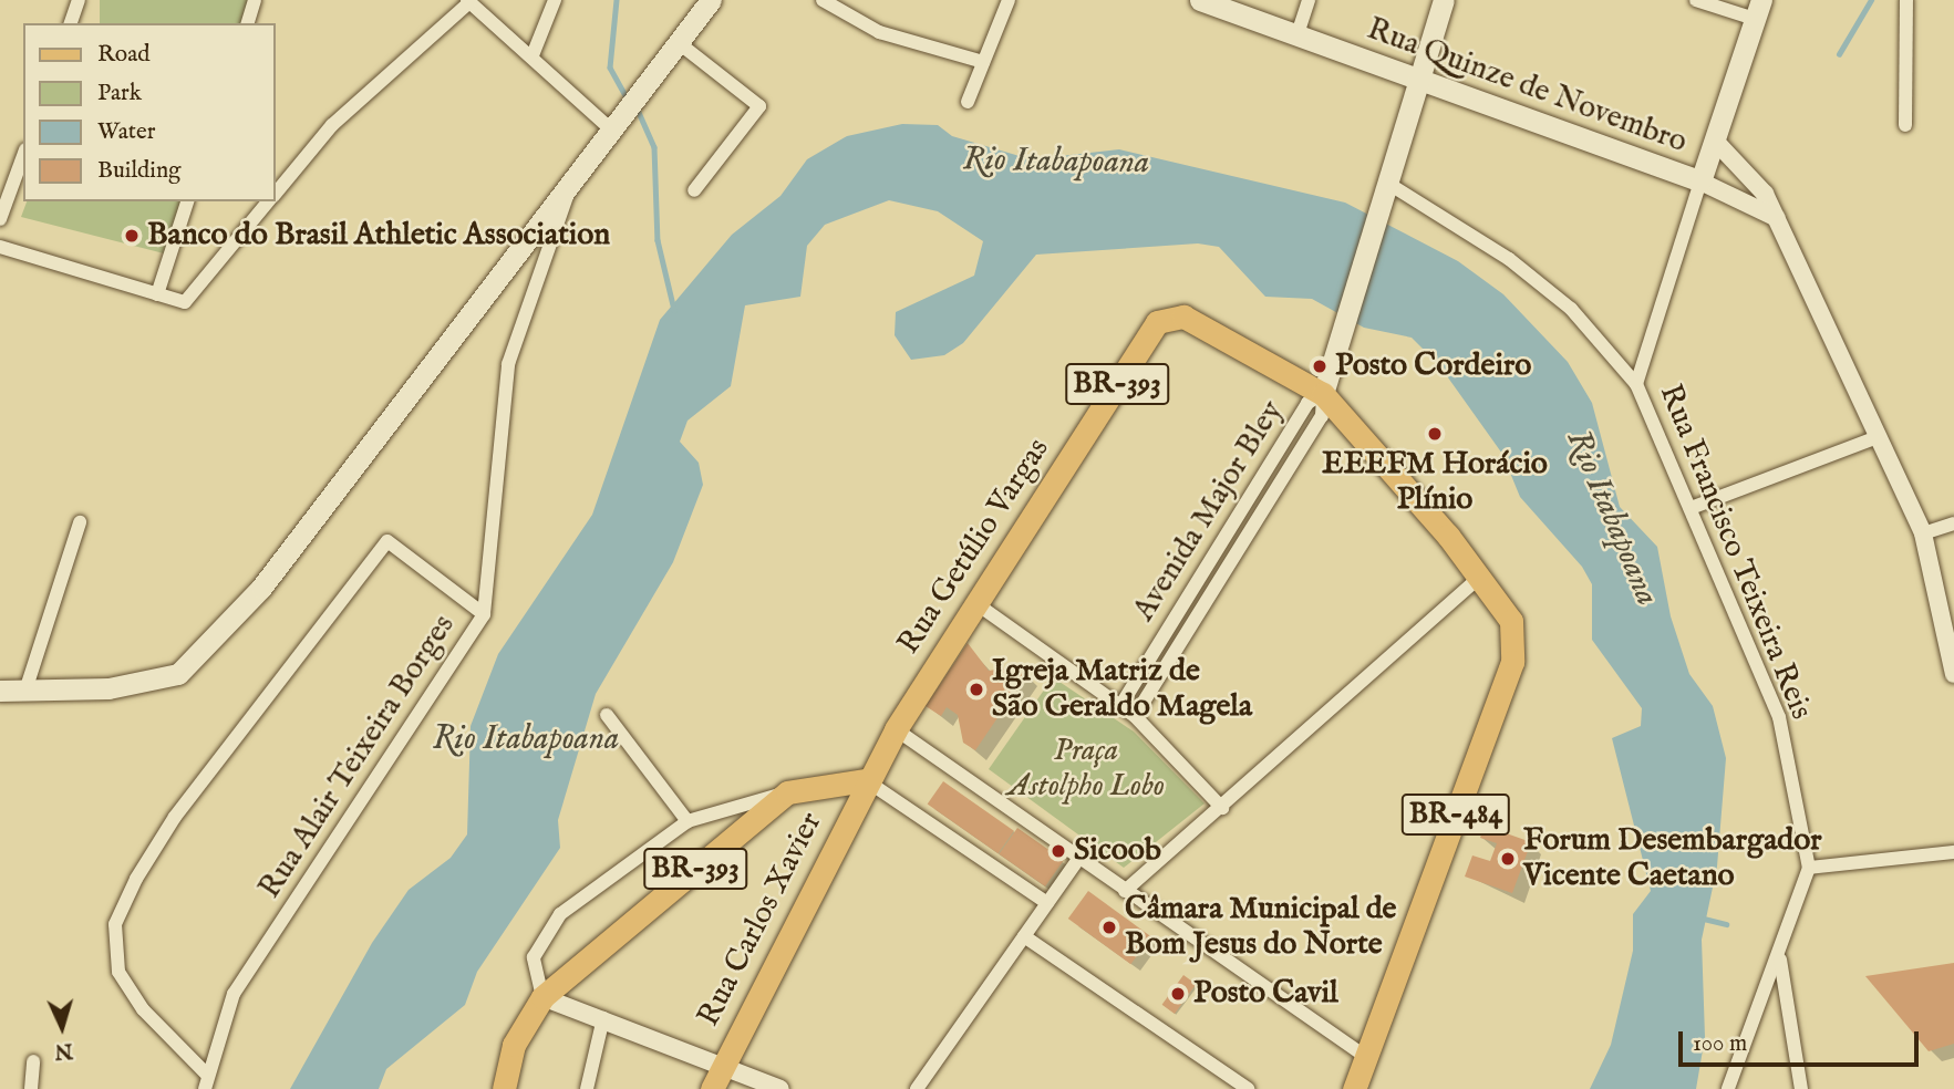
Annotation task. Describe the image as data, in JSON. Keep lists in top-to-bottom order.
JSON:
{
  "streets": {
    "main road": [
      "Rua Quinze de Novembro",
      "BR-393",
      "Rua Getúlio Vargas",
      "BR-484",
      "Rua Carlos Xavier"
    ],
    "street": ["Avenida Major Bley", "Rua Francisco Teixeira Reis", "Rua Alair Teixeira Borges"]
  },
  "crossings": [
    ["BR-393", "Rua Getúlio Vargas"],
    ["BR-393", "Rua Carlos Xavier"],
    ["Avenida Major Bley", "Rua Getúlio Vargas"],
    ["Avenida Major Bley", "BR-484"],
    ["Rua Getúlio Vargas", "BR-484"]
  ],
  "water": ["Rio Itabapoana"],
  "parks": ["Praça Astolpho Lobo"],
  "places": [
    "Banco do Brasil Athletic Association",
    "Posto Cordeiro",
    "EEEFM Horácio Plínio",
    "Igreja Matriz de São Geraldo Magela",
    "Sicoob",
    "Forum Desembargador Vicente Caetano",
    "Câmara Municipal de Bom Jesus do Norte",
    "Posto Cavil"
  ],
  "legend": [
    "Road",
    "Park",
    "Water",
    "Building"
  ],
  "scale_bar": "100 m",
  "north": "bottom"
}
